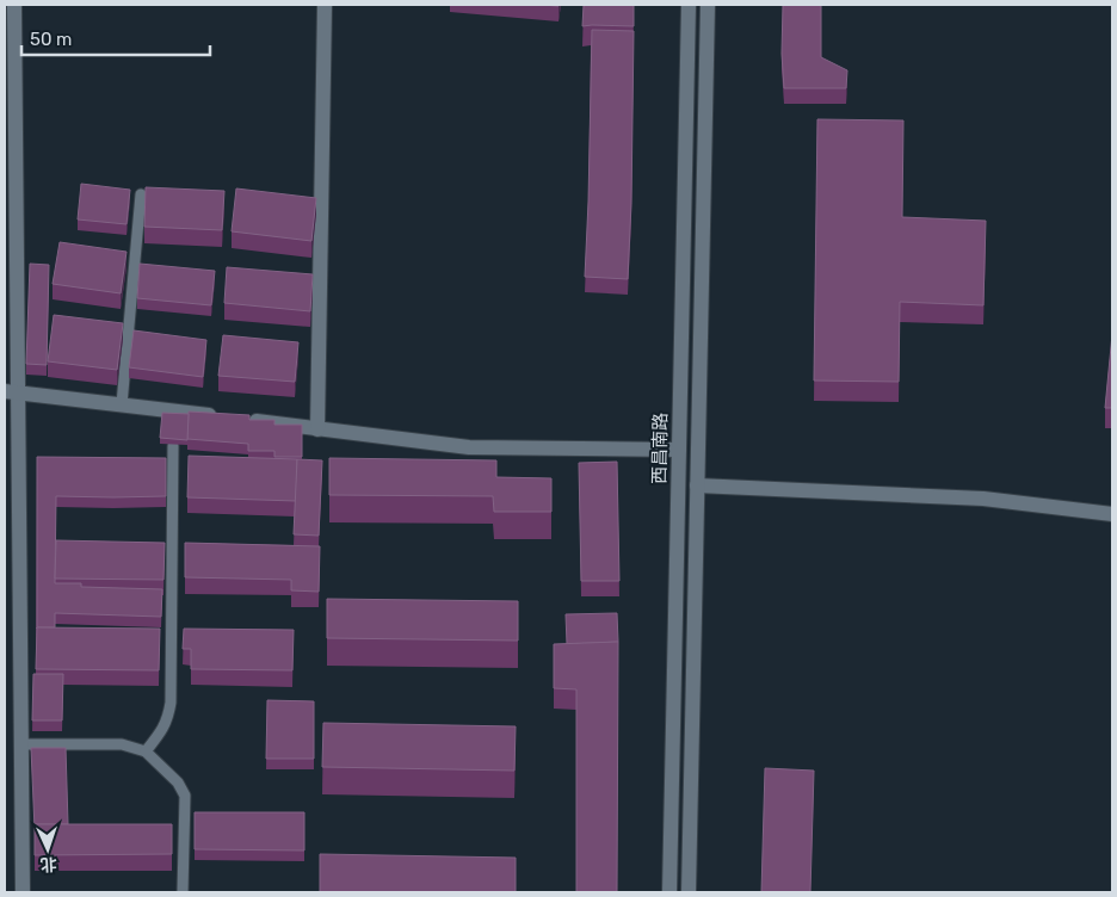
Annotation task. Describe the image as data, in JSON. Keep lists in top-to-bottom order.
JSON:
{
  "streets": {
    "street": ["西昌南路"]
  },
  "scale_bar": "50 m",
  "north": "bottom"
}
